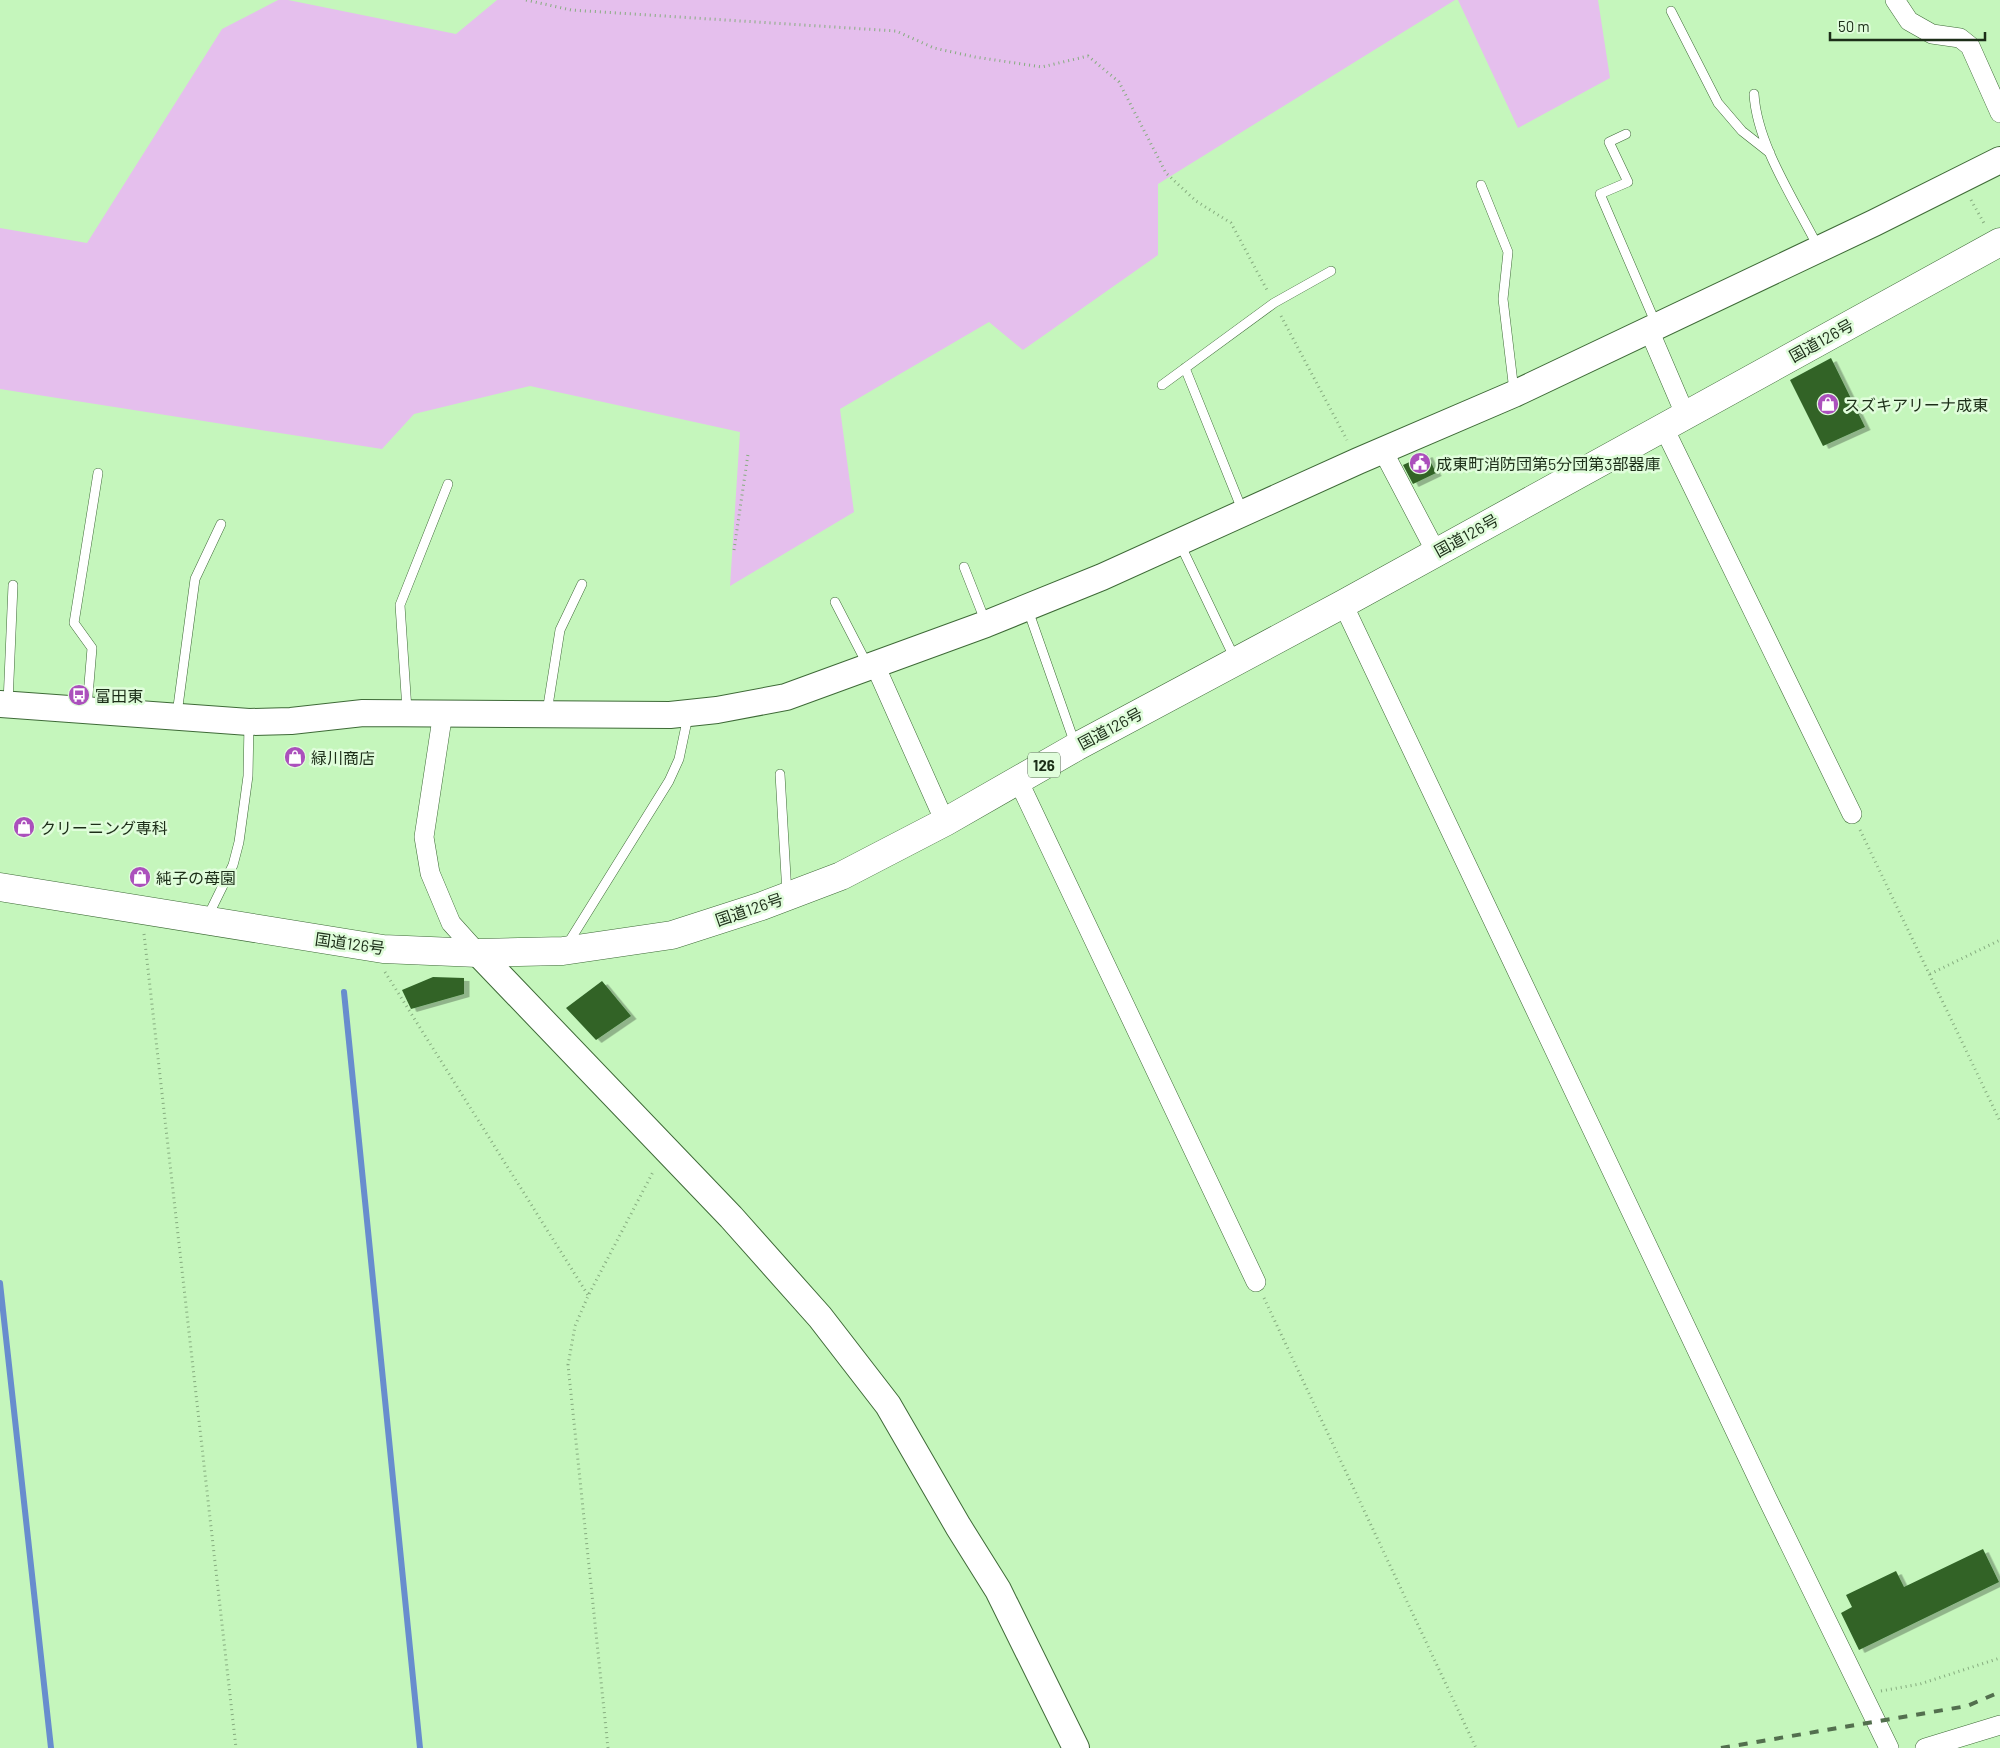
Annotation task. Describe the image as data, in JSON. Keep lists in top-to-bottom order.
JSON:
{
  "streets": {
    "highway": ["国道126号", "126"]
  },
  "places": {
    "shop": [
      "スズキアリーナ成東",
      "緑川商店",
      "クリーニング専科",
      "純子の苺園"
    ],
    "public building": ["成東町消防団第5分団第3部器庫"],
    "bus stop": ["富田東"]
  },
  "scale_bar": "50 m"
}
